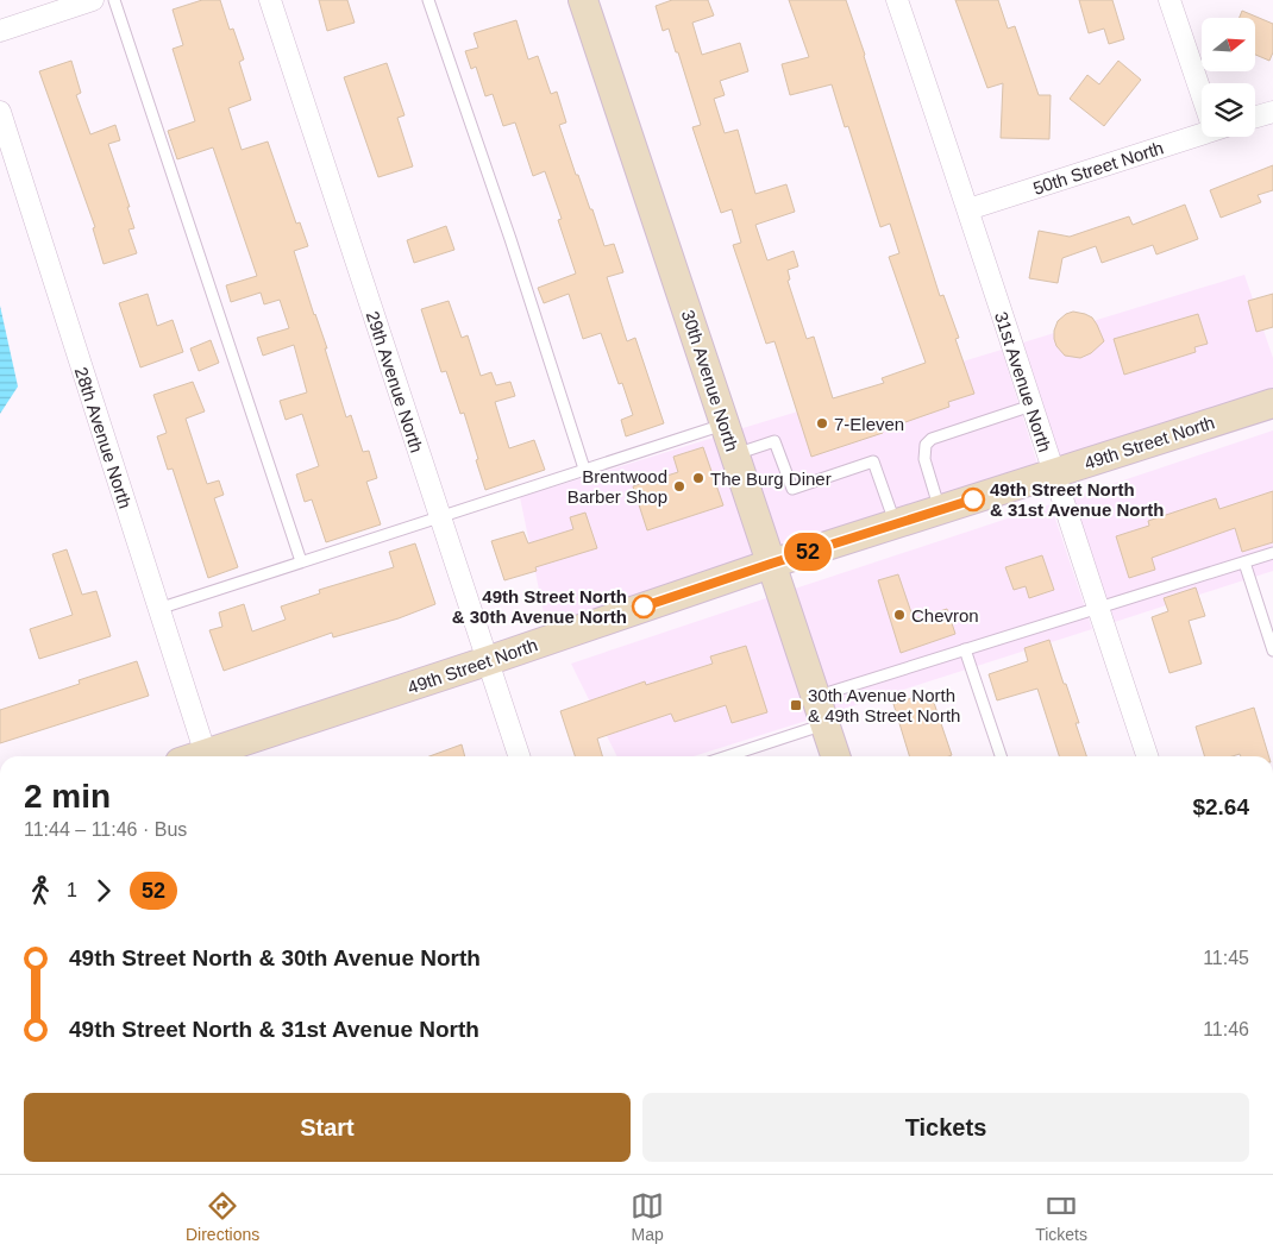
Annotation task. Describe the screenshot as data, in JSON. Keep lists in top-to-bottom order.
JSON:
{
  "streets": {
    "main road": ["30th Avenue North", "49th Street North"],
    "street": [
      "50th Street North",
      "29th Avenue North",
      "31st Avenue North",
      "28th Avenue North"
    ]
  },
  "crossings": [
    ["50th Street North", "31st Avenue North"],
    ["30th Avenue North", "49th Street North"],
    ["29th Avenue North", "49th Street North"],
    ["31st Avenue North", "49th Street North"]
  ],
  "places": {
    "other": [
      "7-Eleven",
      "The Burg Diner",
      "Brentwood Barber Shop",
      "49th Street North & 31st Avenue North",
      "49th Street North & 30th Avenue North",
      "Chevron"
    ],
    "transit": ["30th Avenue North & 49th Street North"]
  },
  "lines": ["bus line 52"],
  "north": "right",
  "page": {
    "on_map": "52",
    "heading": ["2 min", "11:44 – 11:46 · Bus", "$2.64"],
    "legs": ["1", "52"],
    "list": [
      {
        "name": "49th Street North & 30th Avenue North",
        "value": "11:45"
      },
      {
        "name": "49th Street North & 31st Avenue North",
        "value": "11:46"
      }
    ],
    "buttons": ["Start", "Tickets"],
    "tabs": ["Directions", "Map", "Tickets"]
  }
}
